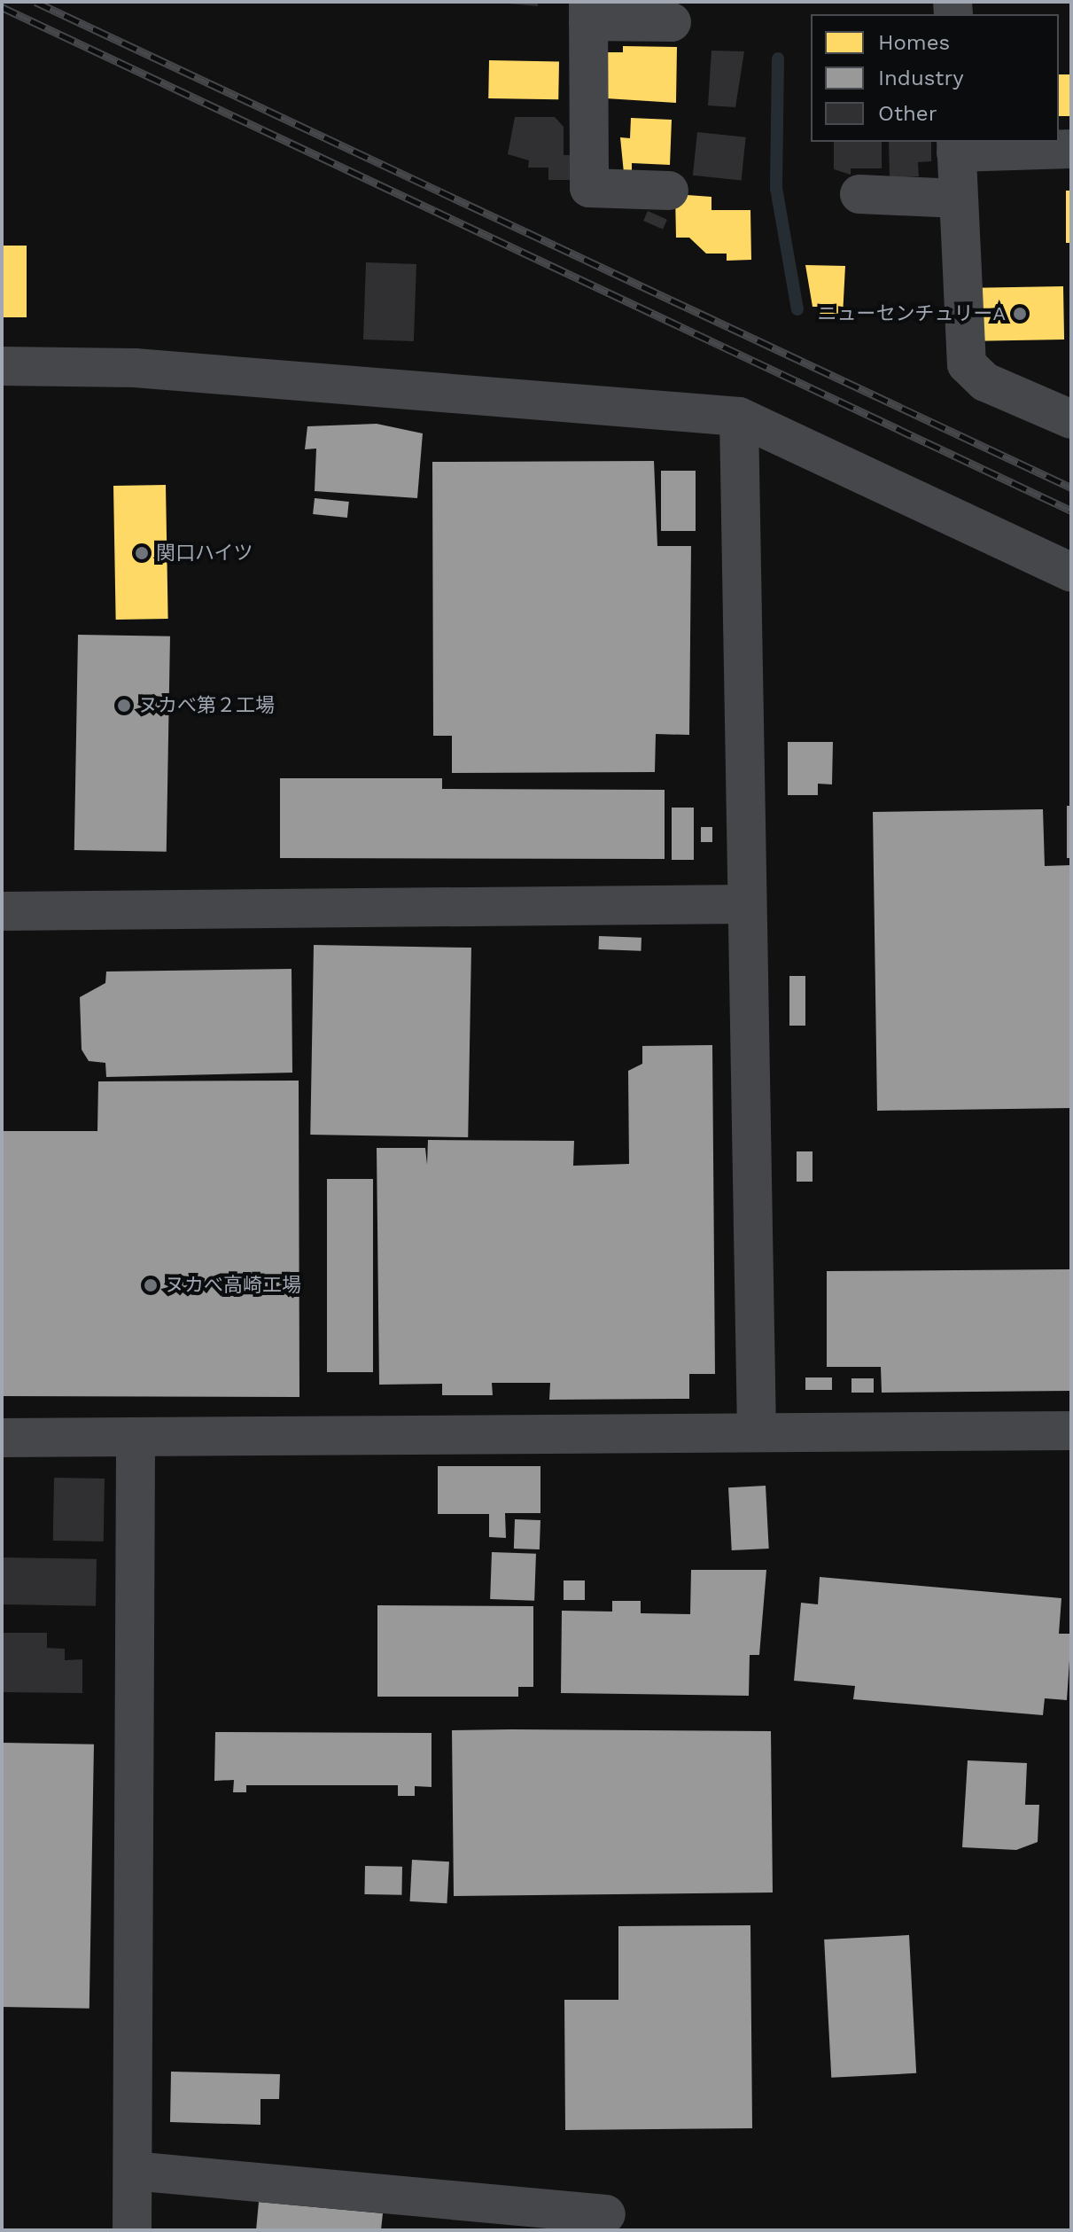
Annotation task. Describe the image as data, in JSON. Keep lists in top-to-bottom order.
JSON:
{
  "places": [
    "ニューセンチュリーA",
    "関口ハイツ",
    "ヌカべ第２工場",
    "ヌカべ高崎工場"
  ],
  "legend": ["Homes", "Industry", "Other"]
}
